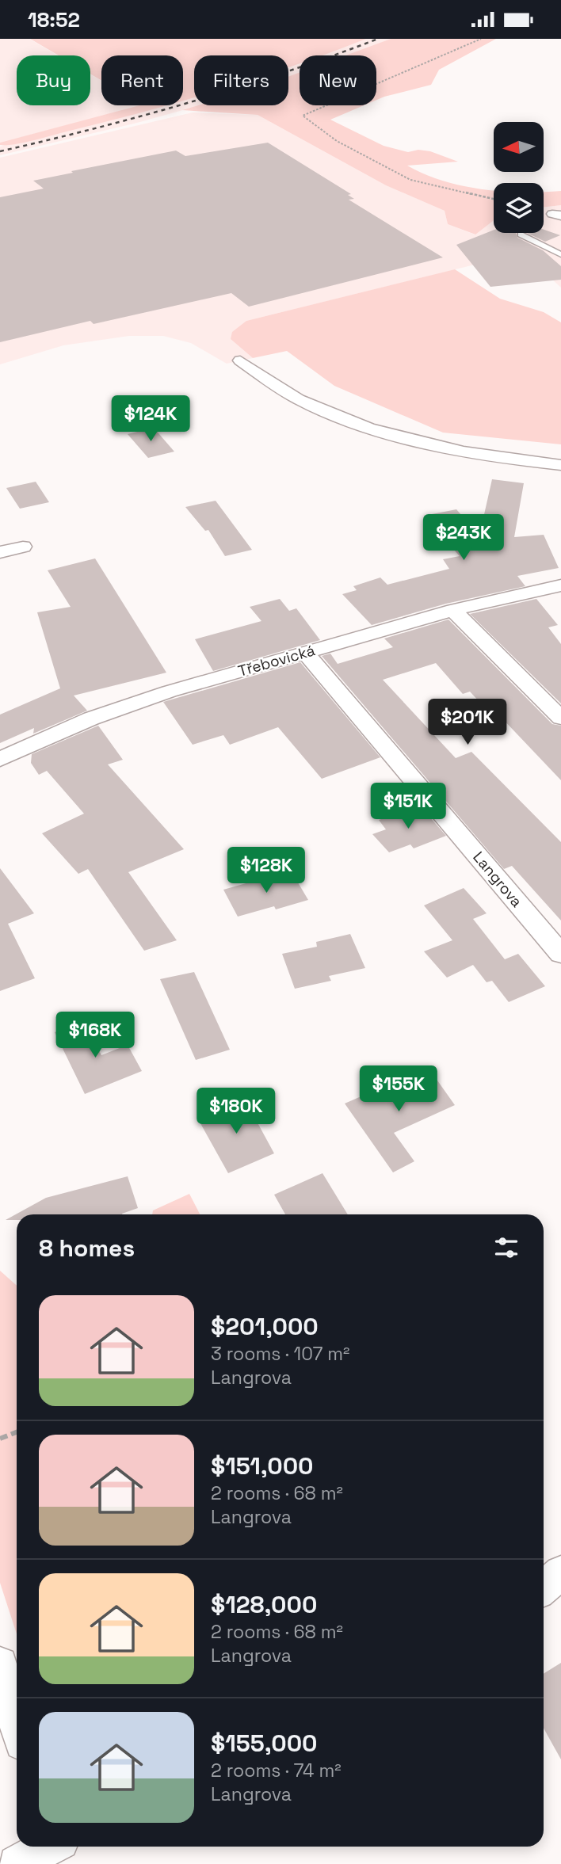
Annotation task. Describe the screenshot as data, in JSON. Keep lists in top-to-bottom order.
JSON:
{
  "streets": {
    "street": ["Třebovická", "Langrova"]
  },
  "crossings": [
    ["Třebovická", "Langrova"]
  ],
  "north": "left",
  "page": {
    "status": "18:52",
    "chip": [
      "Buy",
      "Rent",
      "Filters",
      "New"
    ],
    "price": [
      "$124K",
      "$243K",
      "$201K",
      "$151K",
      "$128K",
      "$168K",
      "$155K",
      "$180K"
    ],
    "heading": "8 homes",
    "list": [
      {
        "name": "$201,000",
        "note": "3 rooms · 107 m² · Langrova"
      },
      {
        "name": "$151,000",
        "note": "2 rooms · 68 m² · Langrova"
      },
      {
        "name": "$128,000",
        "note": "2 rooms · 68 m² · Langrova"
      },
      {
        "name": "$155,000",
        "note": "2 rooms · 74 m² · Langrova"
      }
    ]
  }
}
